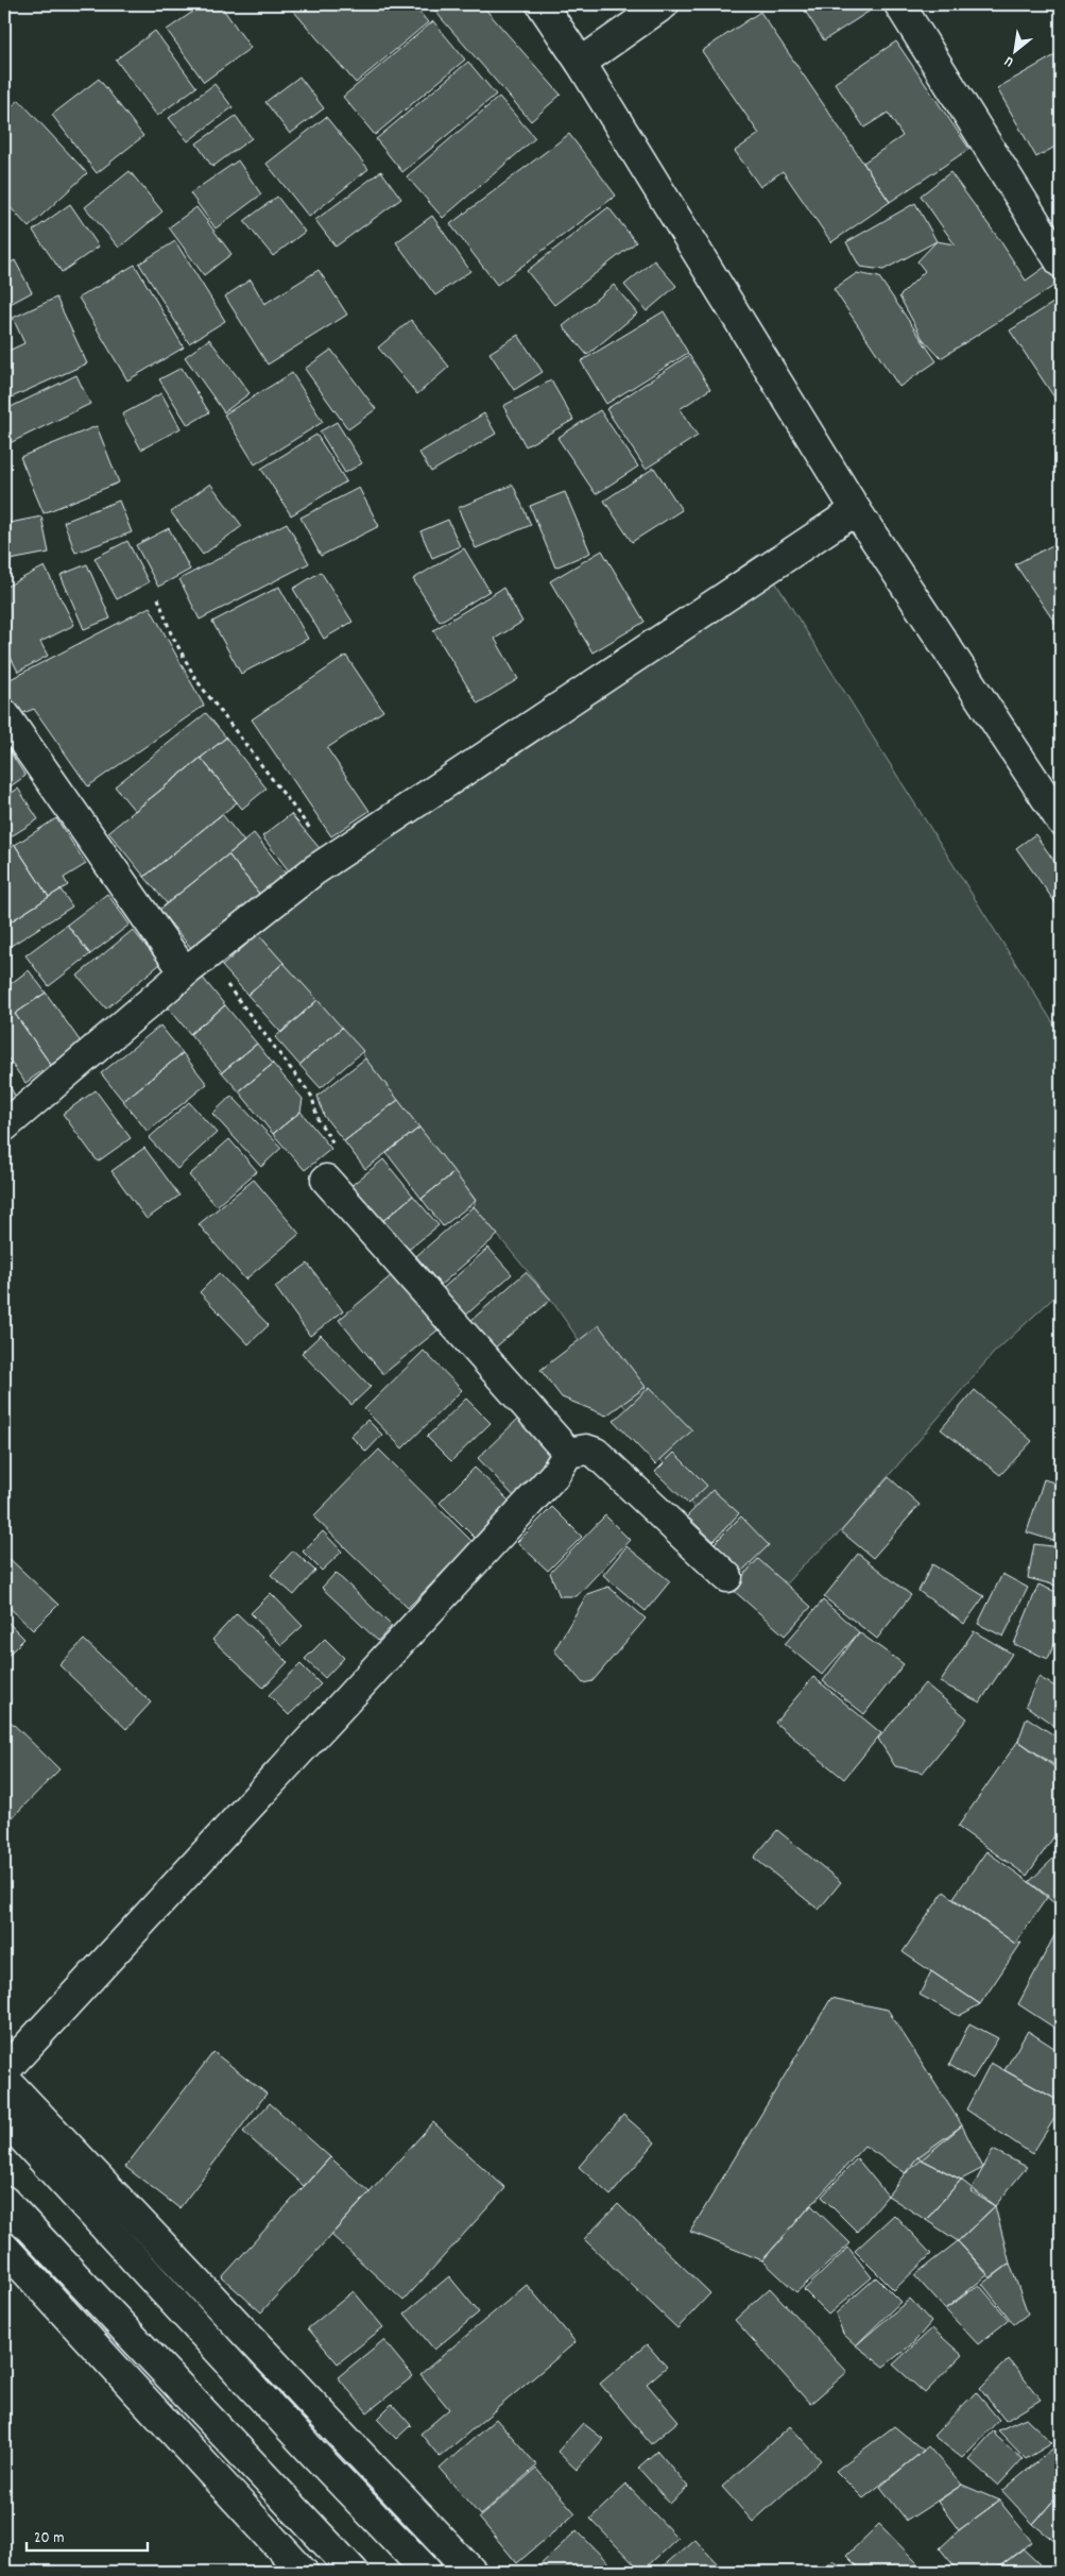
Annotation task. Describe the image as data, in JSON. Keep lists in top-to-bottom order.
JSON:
{
  "scale_bar": "20 m",
  "north": "bottom left"
}
